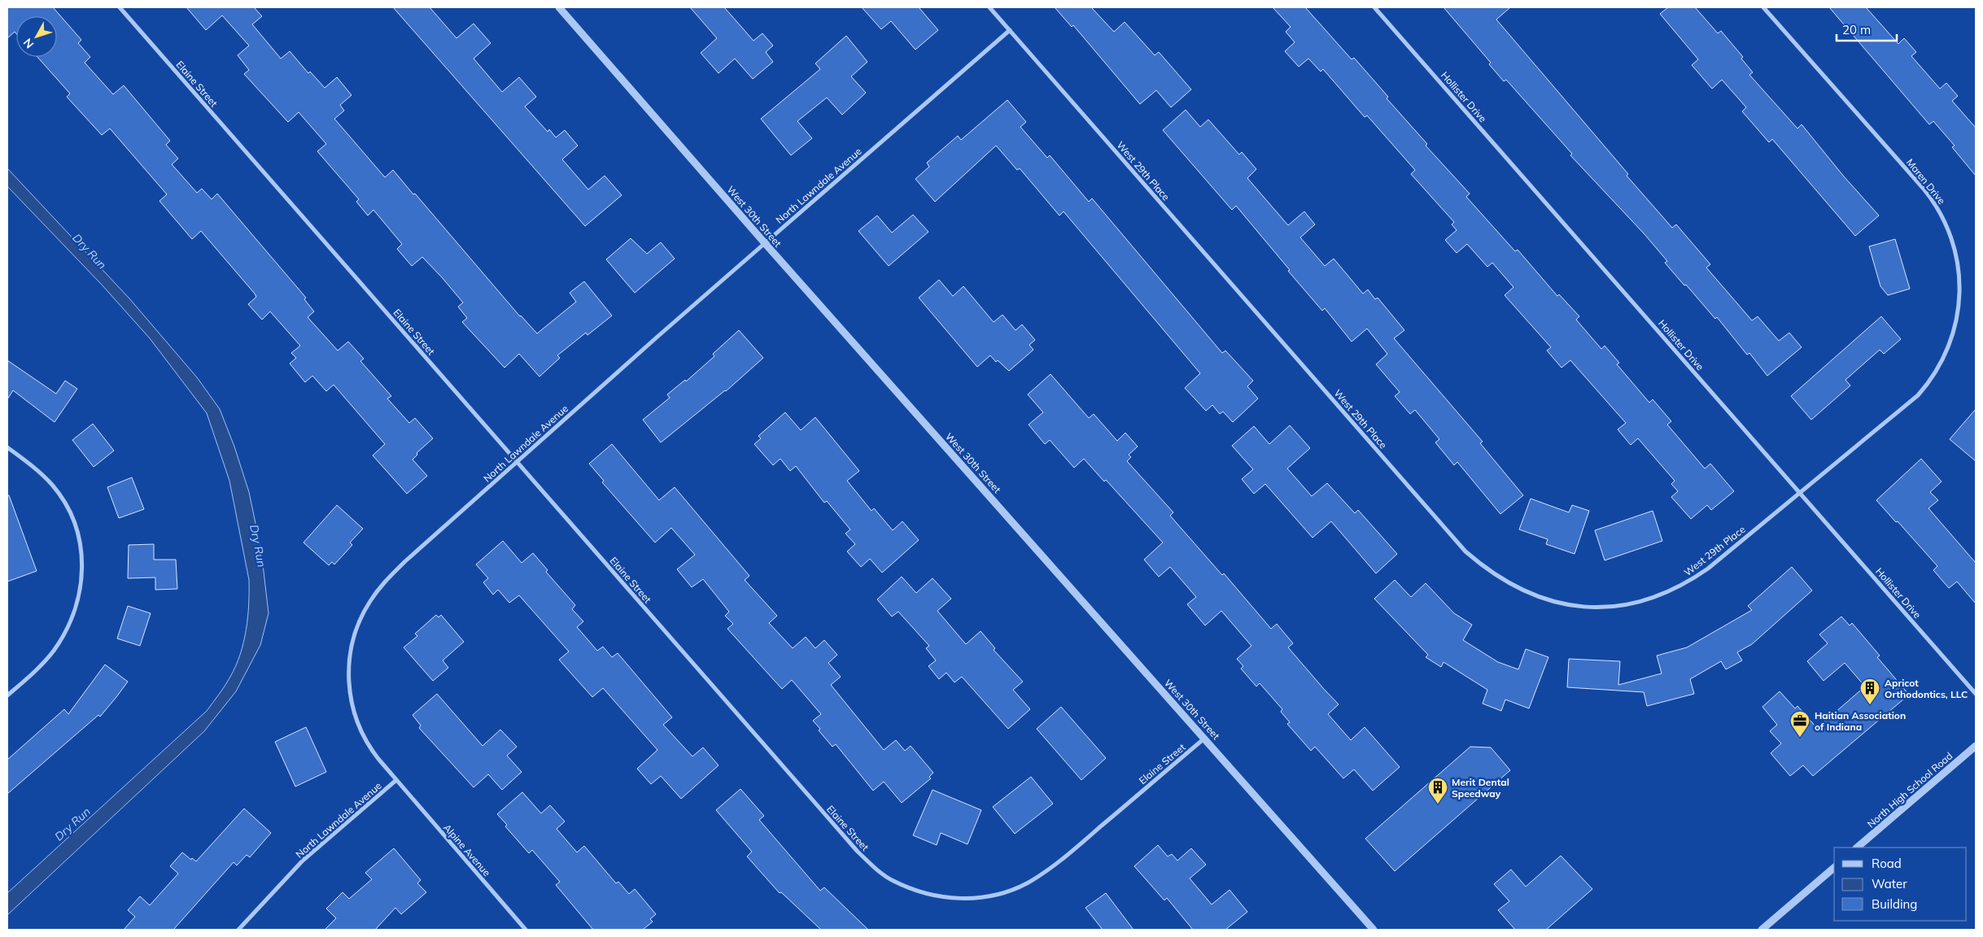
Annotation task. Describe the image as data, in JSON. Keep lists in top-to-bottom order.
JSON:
{
  "streets": {
    "street": [
      "Elaine Street",
      "Hollister Drive",
      "West 29th Place",
      "Maren Drive",
      "North Lawndale Avenue",
      "West 30th Street",
      "North High School Road",
      "Alpine Avenue"
    ]
  },
  "crossings": [
    ["Elaine Street", "North Lawndale Avenue"],
    ["Elaine Street", "West 30th Street"],
    ["Hollister Drive", "West 29th Place"],
    ["Hollister Drive", "Maren Drive"],
    ["West 29th Place", "Maren Drive"],
    ["West 29th Place", "North Lawndale Avenue"],
    ["North Lawndale Avenue", "West 30th Street"],
    ["North Lawndale Avenue", "Alpine Avenue"]
  ],
  "water": ["Dry Run"],
  "places": {
    "building": ["Apricot Orthodontics, LLC", "Merit Dental Speedway"],
    "office": ["Haitian Association of Indiana"]
  },
  "legend": ["Road", "Water", "Building"],
  "scale_bar": "20 m",
  "north": "bottom left"
}
